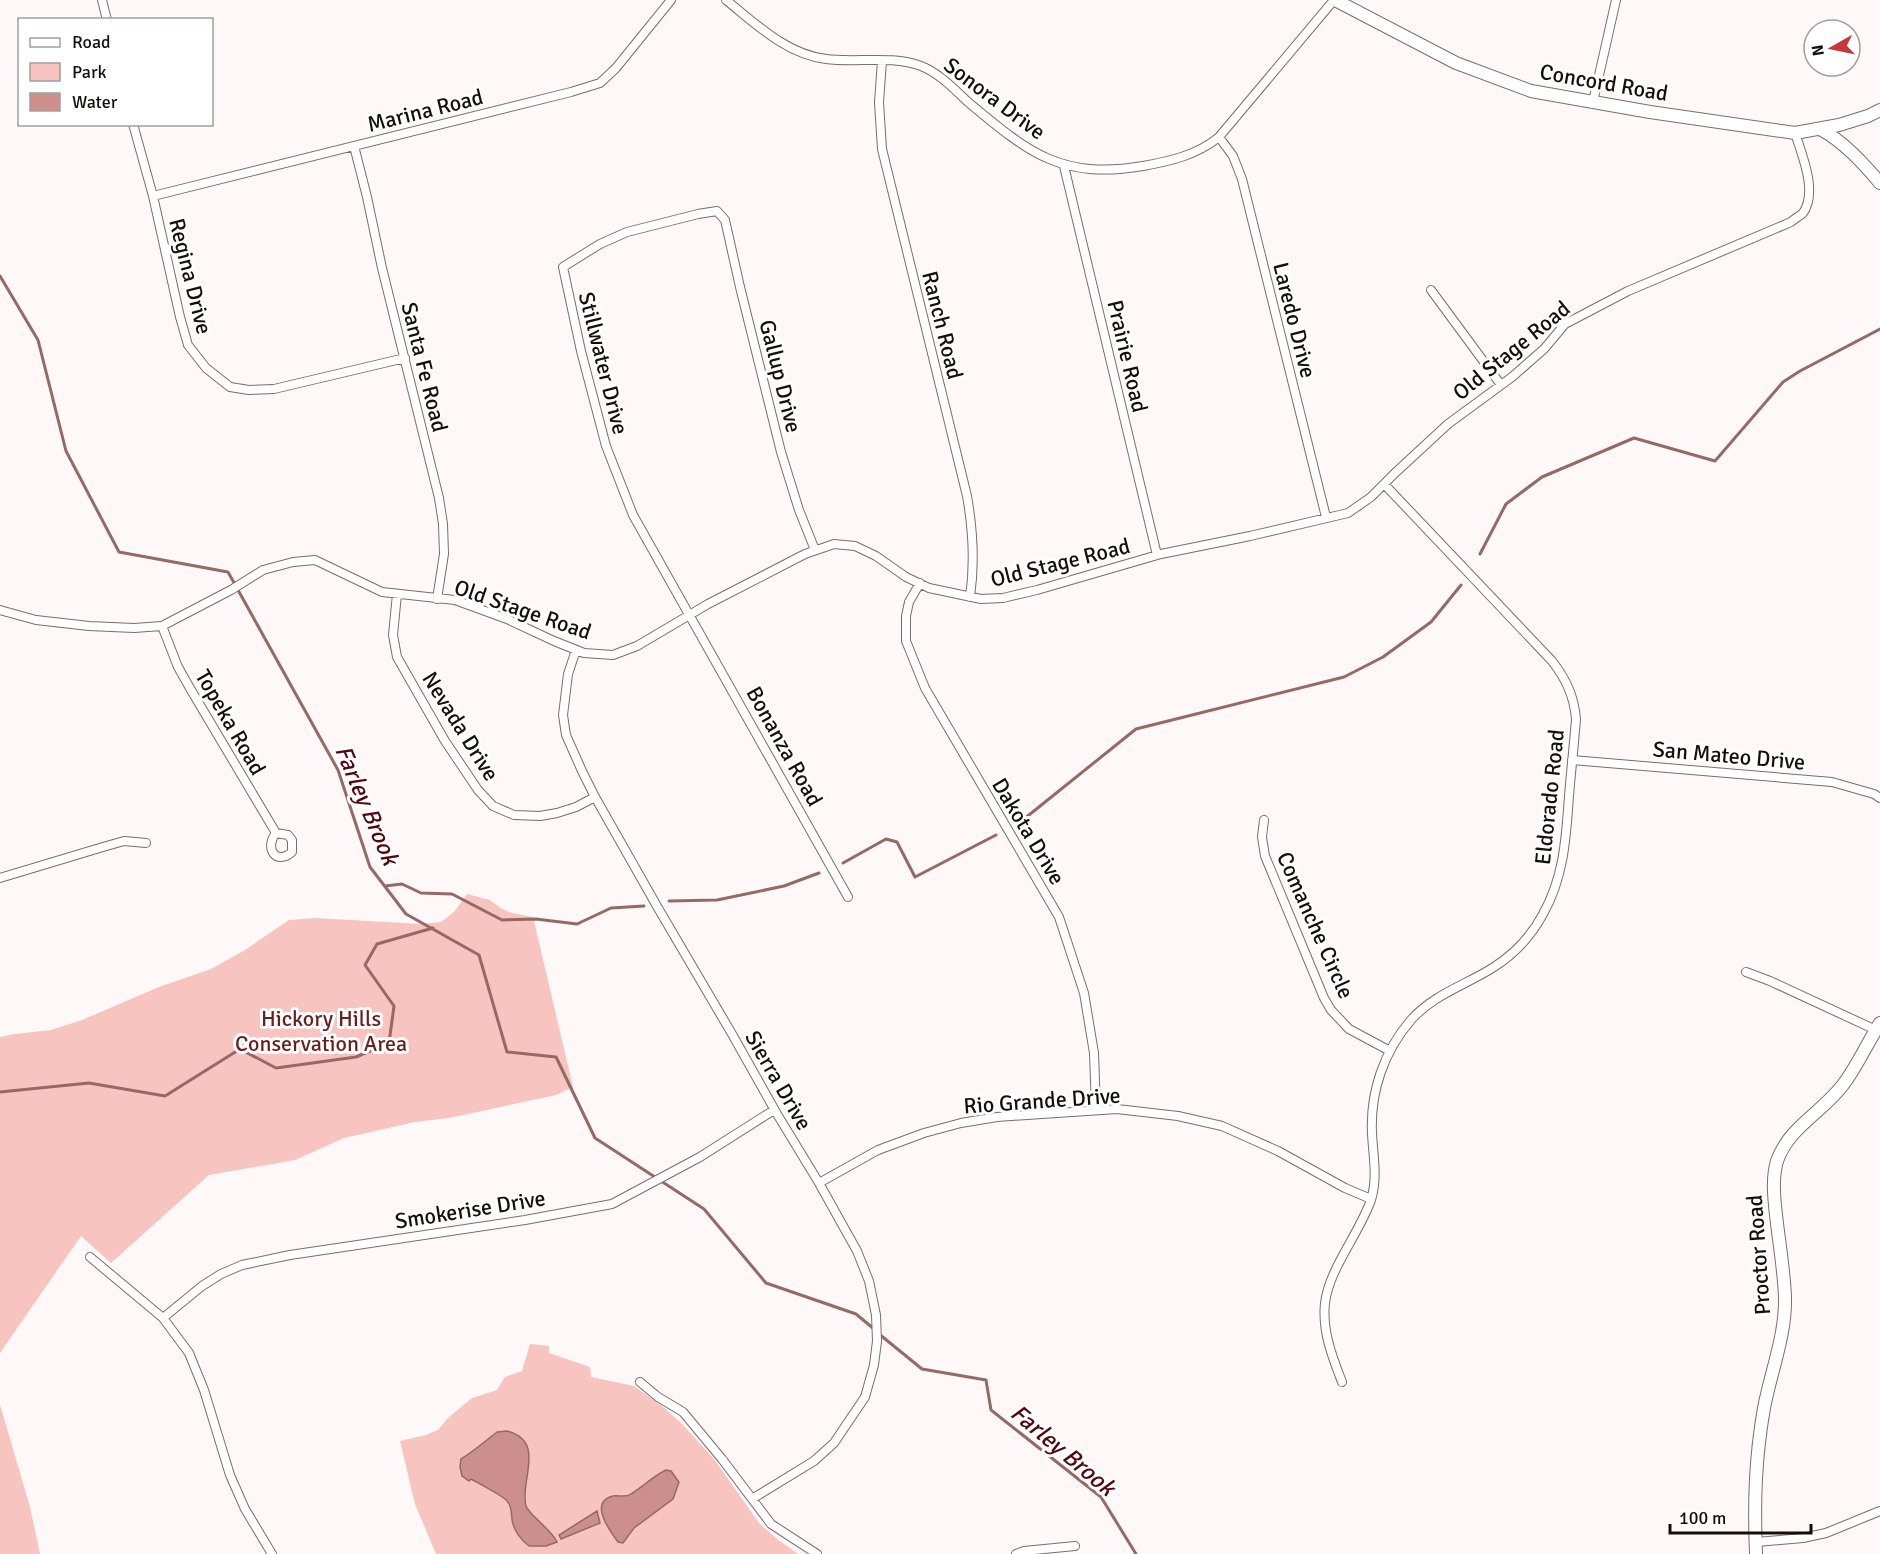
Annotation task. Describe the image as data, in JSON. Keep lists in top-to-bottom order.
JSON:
{
  "streets": {
    "main road": ["Concord Road", "Proctor Road"],
    "street": [
      "Sonora Drive",
      "Marina Road",
      "Regina Drive",
      "Laredo Drive",
      "Ranch Road",
      "Old Stage Road",
      "Prairie Road",
      "Stillwater Drive",
      "Santa Fe Road",
      "Gallup Drive",
      "Topeka Road",
      "Nevada Drive",
      "Bonanza Road",
      "San Mateo Drive",
      "Eldorado Road",
      "Dakota Drive",
      "Comanche Circle",
      "Sierra Drive",
      "Rio Grande Drive",
      "Smokerise Drive"
    ]
  },
  "crossings": [
    ["Concord Road", "Sonora Drive"],
    ["Concord Road", "Old Stage Road"],
    ["Sonora Drive", "Laredo Drive"],
    ["Sonora Drive", "Ranch Road"],
    ["Sonora Drive", "Prairie Road"],
    ["Marina Road", "Regina Drive"],
    ["Marina Road", "Santa Fe Road"],
    ["Regina Drive", "Santa Fe Road"],
    ["Laredo Drive", "Old Stage Road"],
    ["Ranch Road", "Old Stage Road"],
    ["Old Stage Road", "Prairie Road"],
    ["Old Stage Road", "Stillwater Drive"],
    ["Old Stage Road", "Santa Fe Road"],
    ["Old Stage Road", "Gallup Drive"],
    ["Old Stage Road", "Topeka Road"],
    ["Old Stage Road", "Nevada Drive"],
    ["Old Stage Road", "Bonanza Road"],
    ["Old Stage Road", "Eldorado Road"],
    ["Old Stage Road", "Dakota Drive"],
    ["Old Stage Road", "Sierra Drive"],
    ["Stillwater Drive", "Gallup Drive"],
    ["Stillwater Drive", "Bonanza Road"],
    ["Nevada Drive", "Sierra Drive"],
    ["San Mateo Drive", "Eldorado Road"],
    ["Eldorado Road", "Comanche Circle"],
    ["Eldorado Road", "Rio Grande Drive"],
    ["Dakota Drive", "Rio Grande Drive"],
    ["Sierra Drive", "Rio Grande Drive"],
    ["Sierra Drive", "Smokerise Drive"]
  ],
  "water": ["Farley Brook"],
  "parks": ["Hickory Hills Conservation Area"],
  "legend": ["Road", "Park", "Water"],
  "scale_bar": "100 m",
  "north": "left"
}
